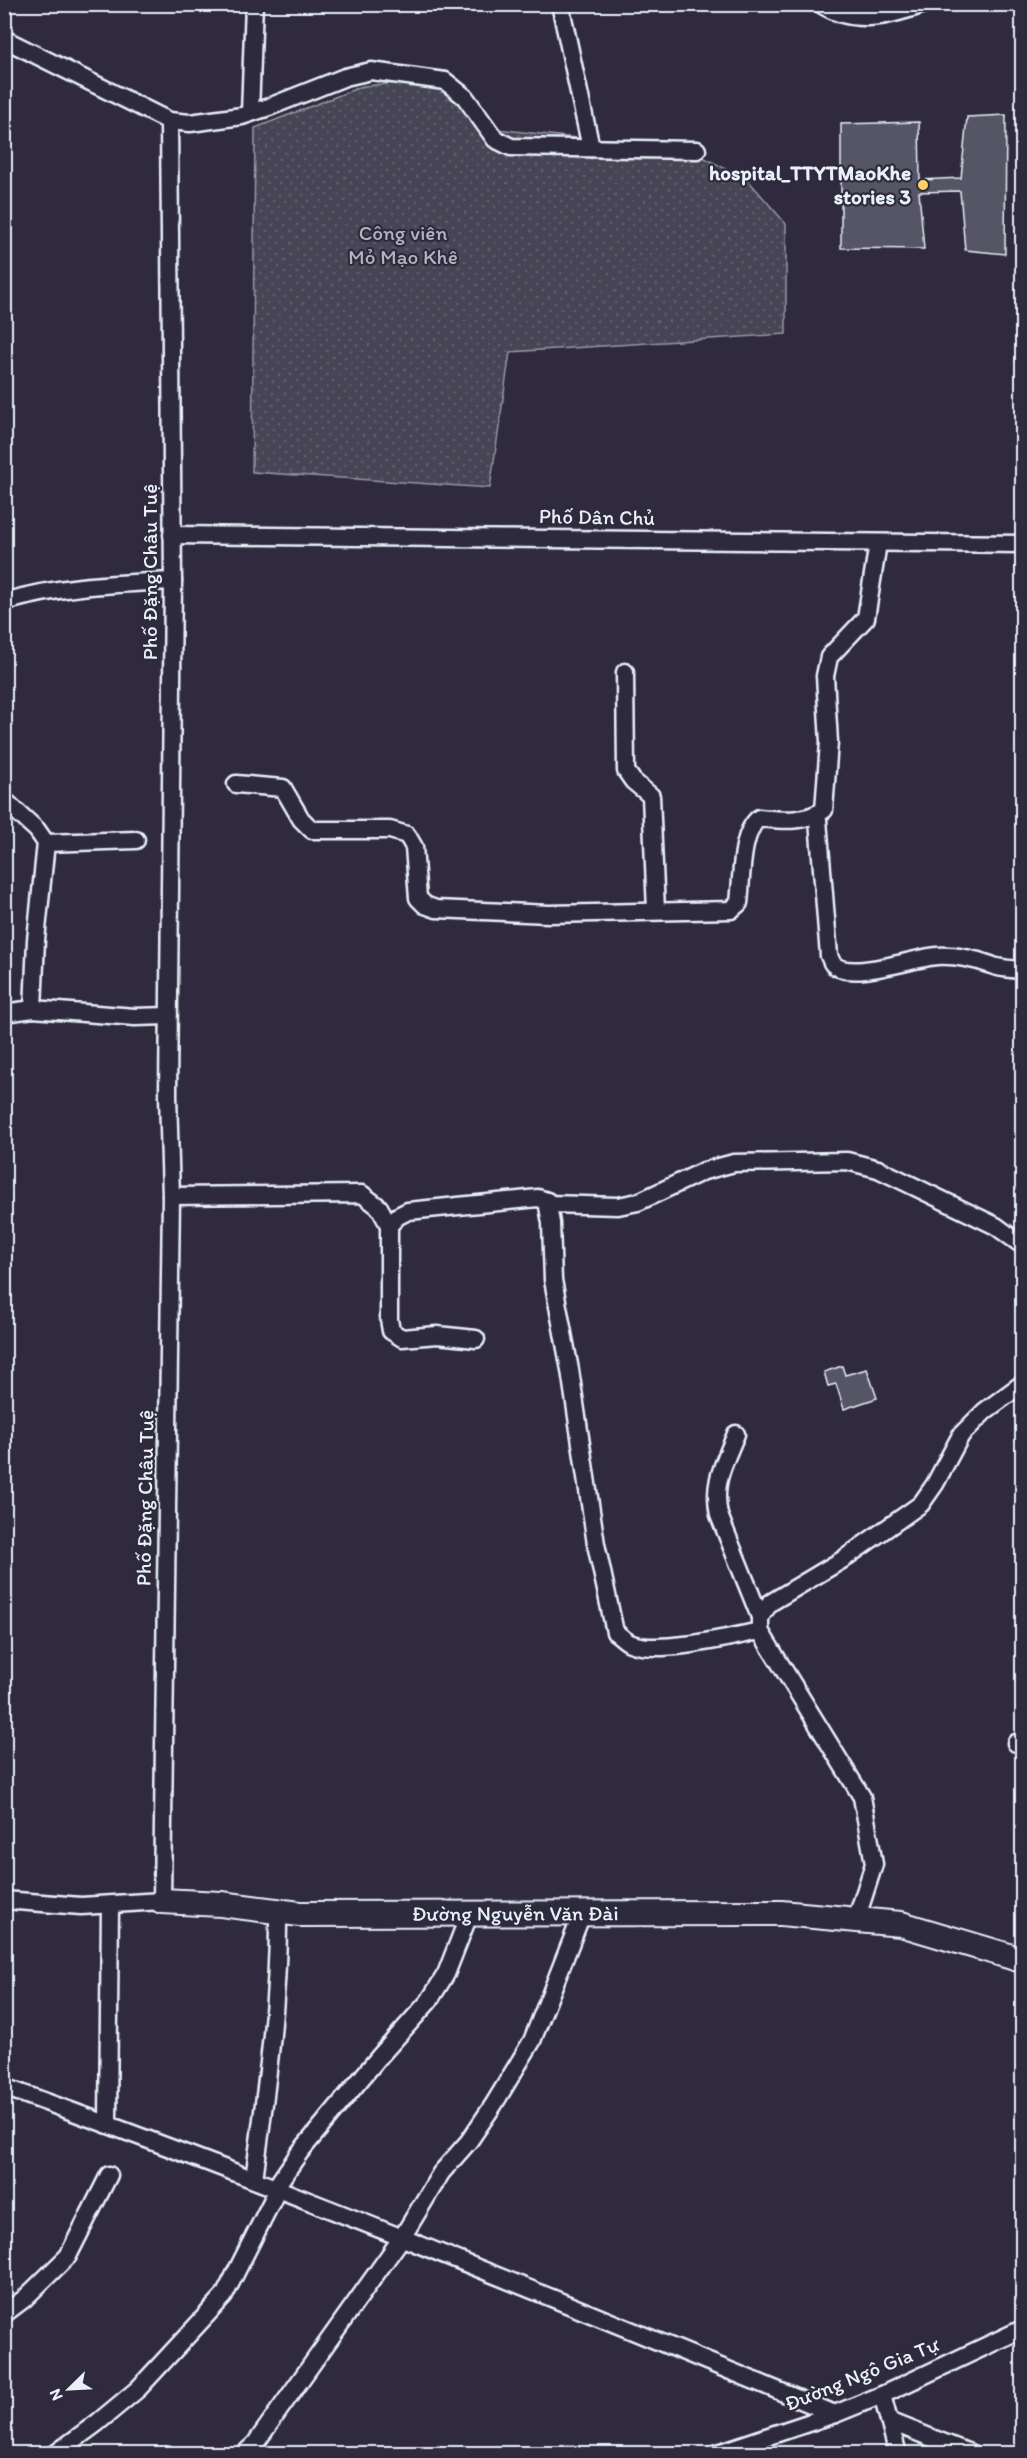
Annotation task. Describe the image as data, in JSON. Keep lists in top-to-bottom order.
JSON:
{
  "streets": {
    "street": [
      "Phố Dân Chủ",
      "Phố Đặng Châu Tuệ",
      "Đường Nguyễn Văn Đài",
      "Đường Ngô Gia Tự"
    ]
  },
  "crossings": [
    ["Phố Dân Chủ", "Phố Đặng Châu Tuệ"],
    ["Phố Đặng Châu Tuệ", "Đường Nguyễn Văn Đài"]
  ],
  "parks": ["Công viên Mỏ Mạo Khê"],
  "places": ["hospital_TTYTMaoKhe stories 3"],
  "north": "bottom left"
}
